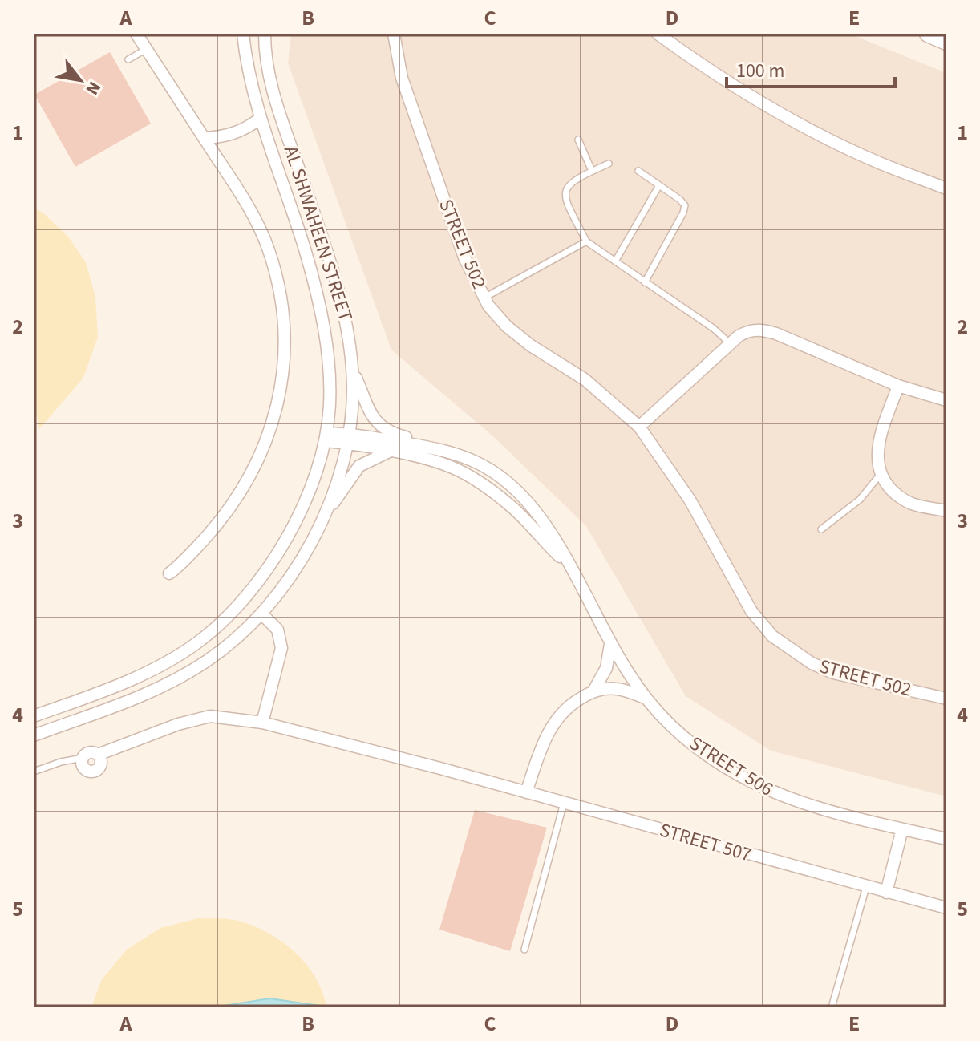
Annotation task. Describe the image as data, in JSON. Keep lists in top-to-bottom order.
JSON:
{
  "streets": {
    "street": [
      "AL SHWAHEEN STREET",
      "STREET 502",
      "STREET 506",
      "STREET 507"
    ]
  },
  "crossings": [
    ["AL SHWAHEEN STREET", "STREET 506"]
  ],
  "scale_bar": "100 m",
  "north": "bottom right",
  "grid": {
    "columns": [
      "A",
      "B",
      "C",
      "D",
      "E"
    ],
    "rows": [
      "1",
      "2",
      "3",
      "4",
      "5"
    ]
  }
}
